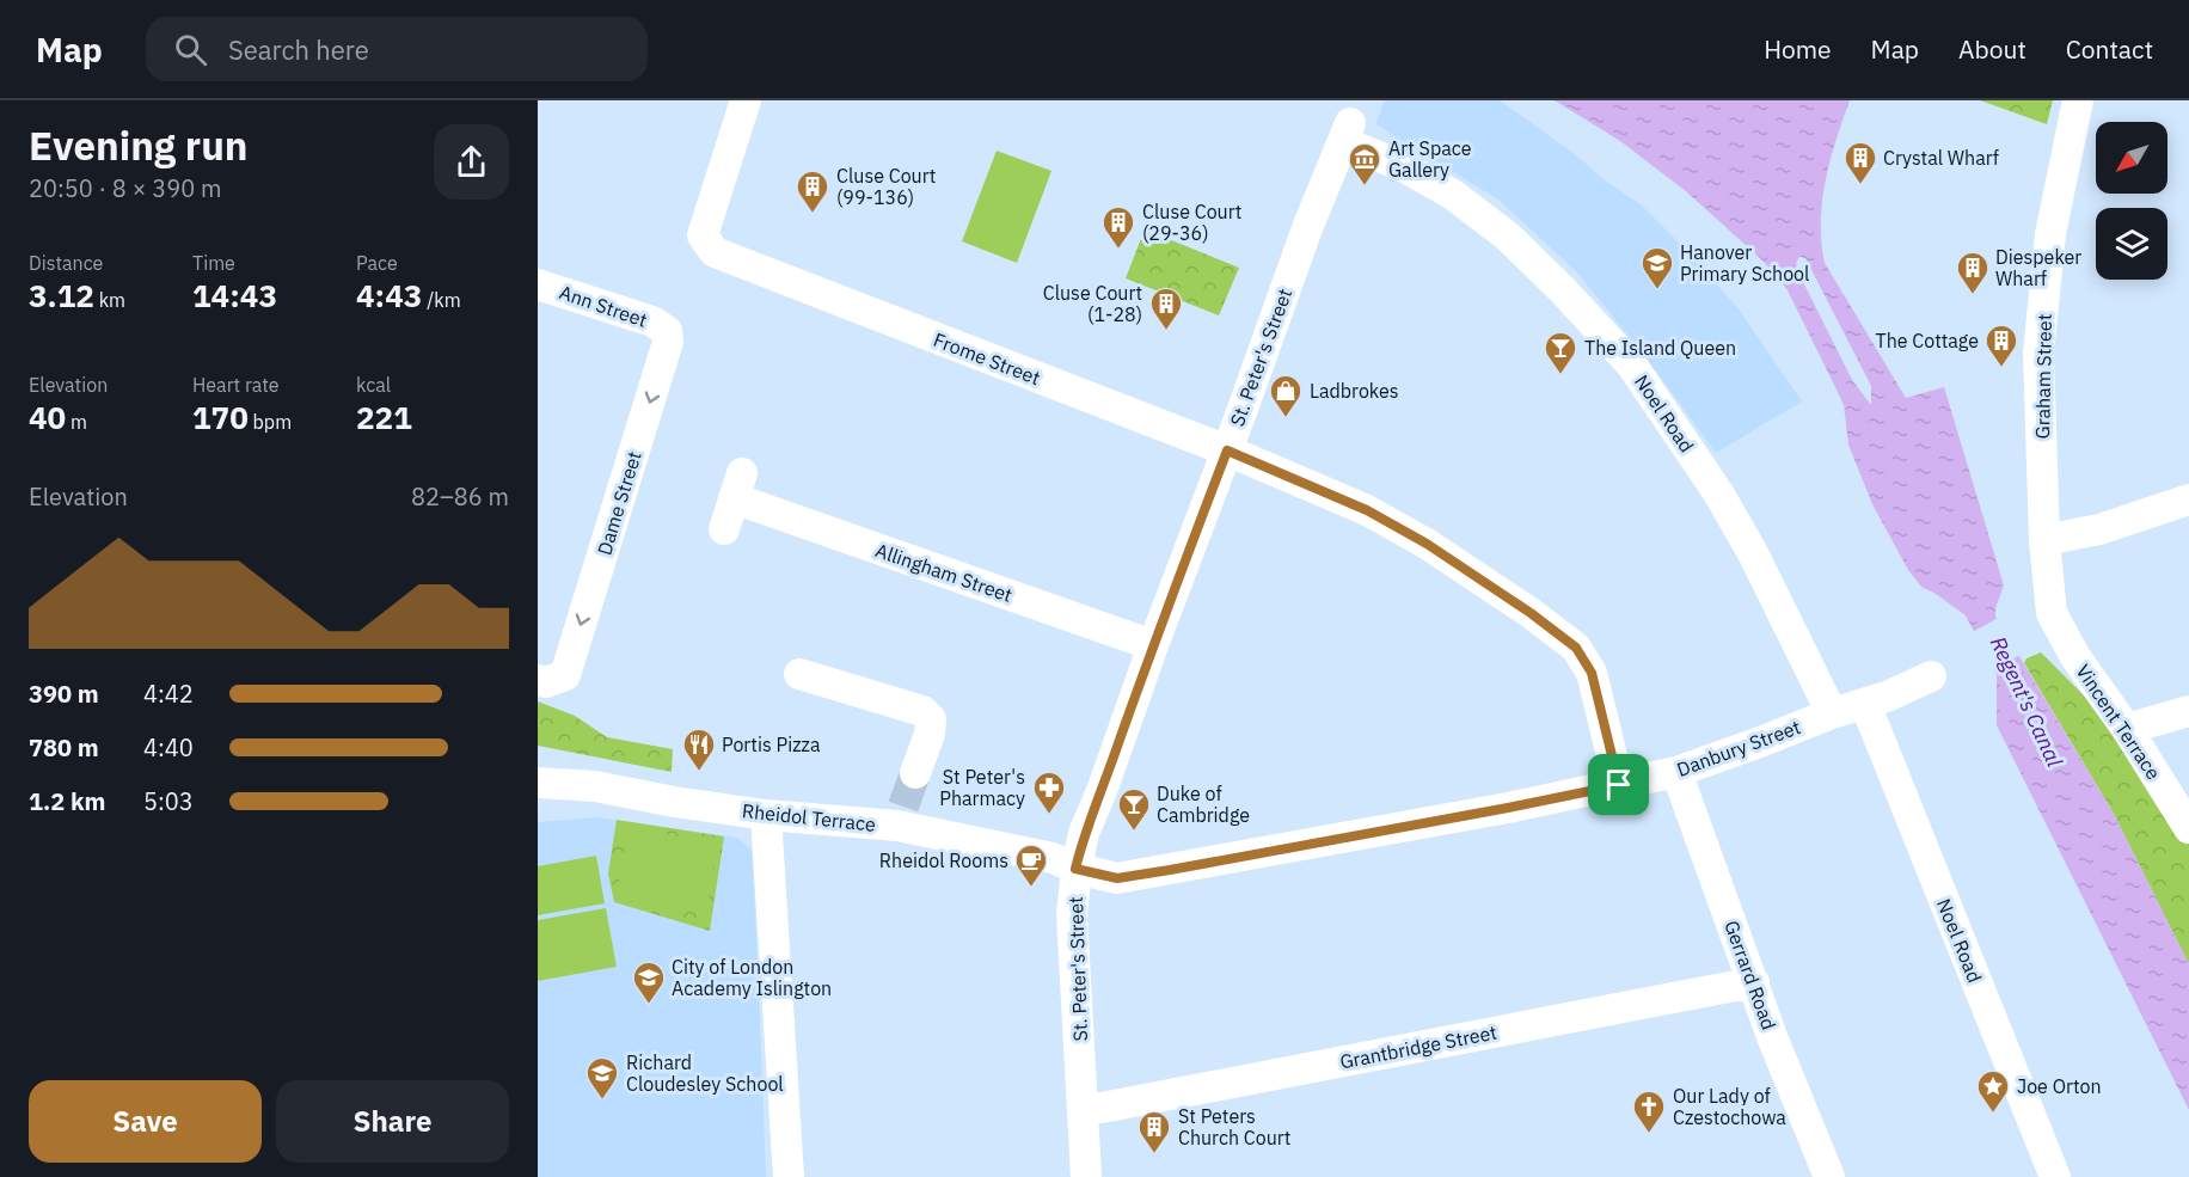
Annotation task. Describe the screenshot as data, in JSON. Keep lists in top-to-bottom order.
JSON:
{
  "streets": {
    "street": [
      "Ann Street",
      "St. Peter's Street",
      "Frome Street",
      "Graham Street",
      "Noel Road",
      "Dame Street",
      "Allingham Street",
      "Vincent Terrace",
      "Danbury Street",
      "Rheidol Terrace",
      "Gerrard Road",
      "Grantbridge Street"
    ]
  },
  "crossings": [
    ["Ann Street", "Dame Street"],
    ["St. Peter's Street", "Frome Street"],
    ["St. Peter's Street", "Noel Road"],
    ["St. Peter's Street", "Allingham Street"],
    ["St. Peter's Street", "Danbury Street"],
    ["St. Peter's Street", "Rheidol Terrace"],
    ["St. Peter's Street", "Grantbridge Street"],
    ["Frome Street", "Danbury Street"],
    ["Graham Street", "Vincent Terrace"],
    ["Noel Road", "Danbury Street"],
    ["Danbury Street", "Rheidol Terrace"],
    ["Danbury Street", "Gerrard Road"],
    ["Gerrard Road", "Grantbridge Street"]
  ],
  "one_way": ["Dame Street"],
  "water": ["Regent's Canal"],
  "places": {
    "building": [
      "Crystal Wharf",
      "Cluse Court (99-136)",
      "Cluse Court (29-36)",
      "Diespeker Wharf",
      "Cluse Court (1-28)",
      "The Cottage",
      "St Peters Church Court"
    ],
    "museum": ["Art Space Gallery"],
    "school or university": ["Hanover Primary School", "City of London Academy Islington", "Richard Cloudesley School"],
    "bar": ["The Island Queen", "Duke of Cambridge"],
    "shop": ["Ladbrokes"],
    "restaurant": ["Portis Pizza"],
    "pharmacy": ["St Peter's Pharmacy"],
    "cafe": ["Rheidol Rooms"],
    "place": ["Joe Orton"],
    "church": ["Our Lady of Czestochowa"]
  },
  "north": "bottom left",
  "page": {
    "header": "Map",
    "search": "Search here",
    "nav": [
      "Home",
      "Map",
      "About",
      "Contact"
    ],
    "heading": ["Evening run", "20:50 · 8 × 390 m"],
    "stats": [
      ["Distance", "3.12 km"],
      ["Time", "14:43"],
      ["Pace", "4:43 /km"],
      ["Elevation", "40 m"],
      ["Heart rate", "170 bpm"],
      ["kcal", "221"]
    ],
    "chart": ["Elevation", "82–86 m"],
    "list": [
      {
        "name": "390 m",
        "note": "4:42"
      },
      {
        "name": "780 m",
        "note": "4:40"
      },
      {
        "name": "1.2 km",
        "note": "5:03"
      }
    ],
    "buttons": ["Save", "Share"]
  }
}
